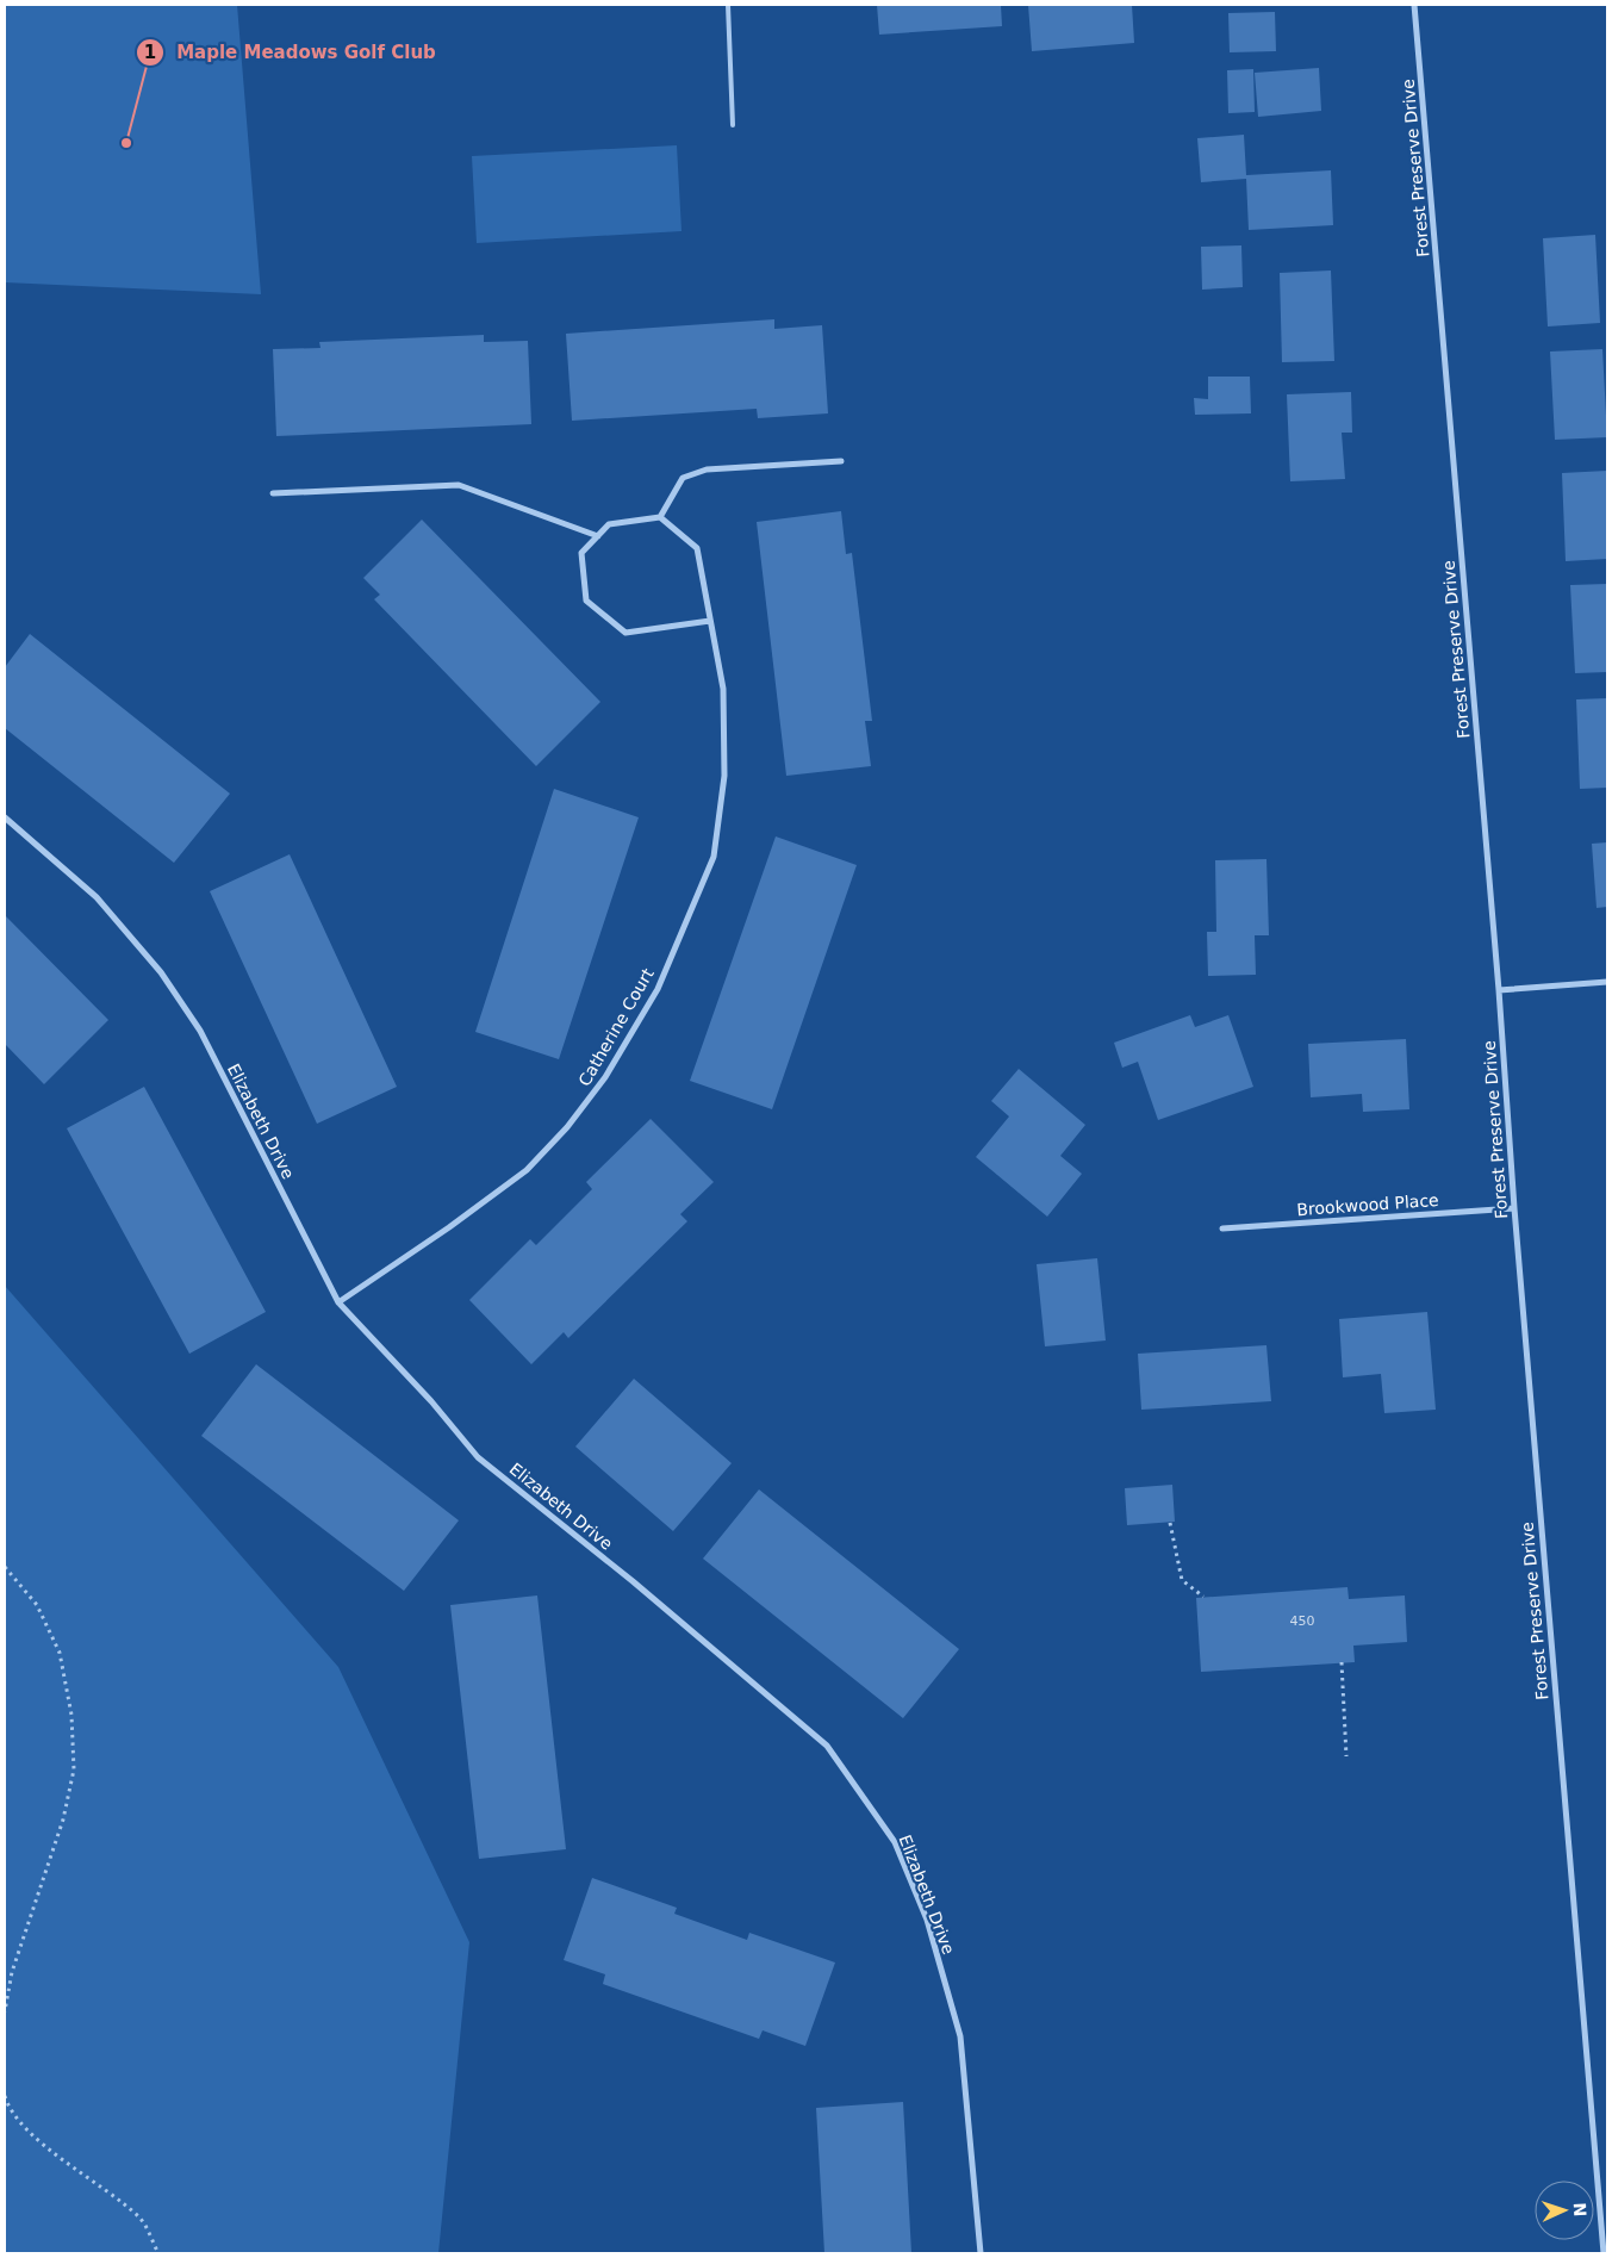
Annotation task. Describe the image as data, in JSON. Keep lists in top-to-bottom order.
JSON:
{
  "streets": {
    "street": [
      "Forest Preserve Drive",
      "Catherine Court",
      "Elizabeth Drive",
      "Brookwood Place"
    ]
  },
  "crossings": [
    ["Forest Preserve Drive", "Brookwood Place"],
    ["Catherine Court", "Elizabeth Drive"]
  ],
  "places": ["Maple Meadows Golf Club"],
  "house_numbers": ["450"],
  "north": "right"
}
